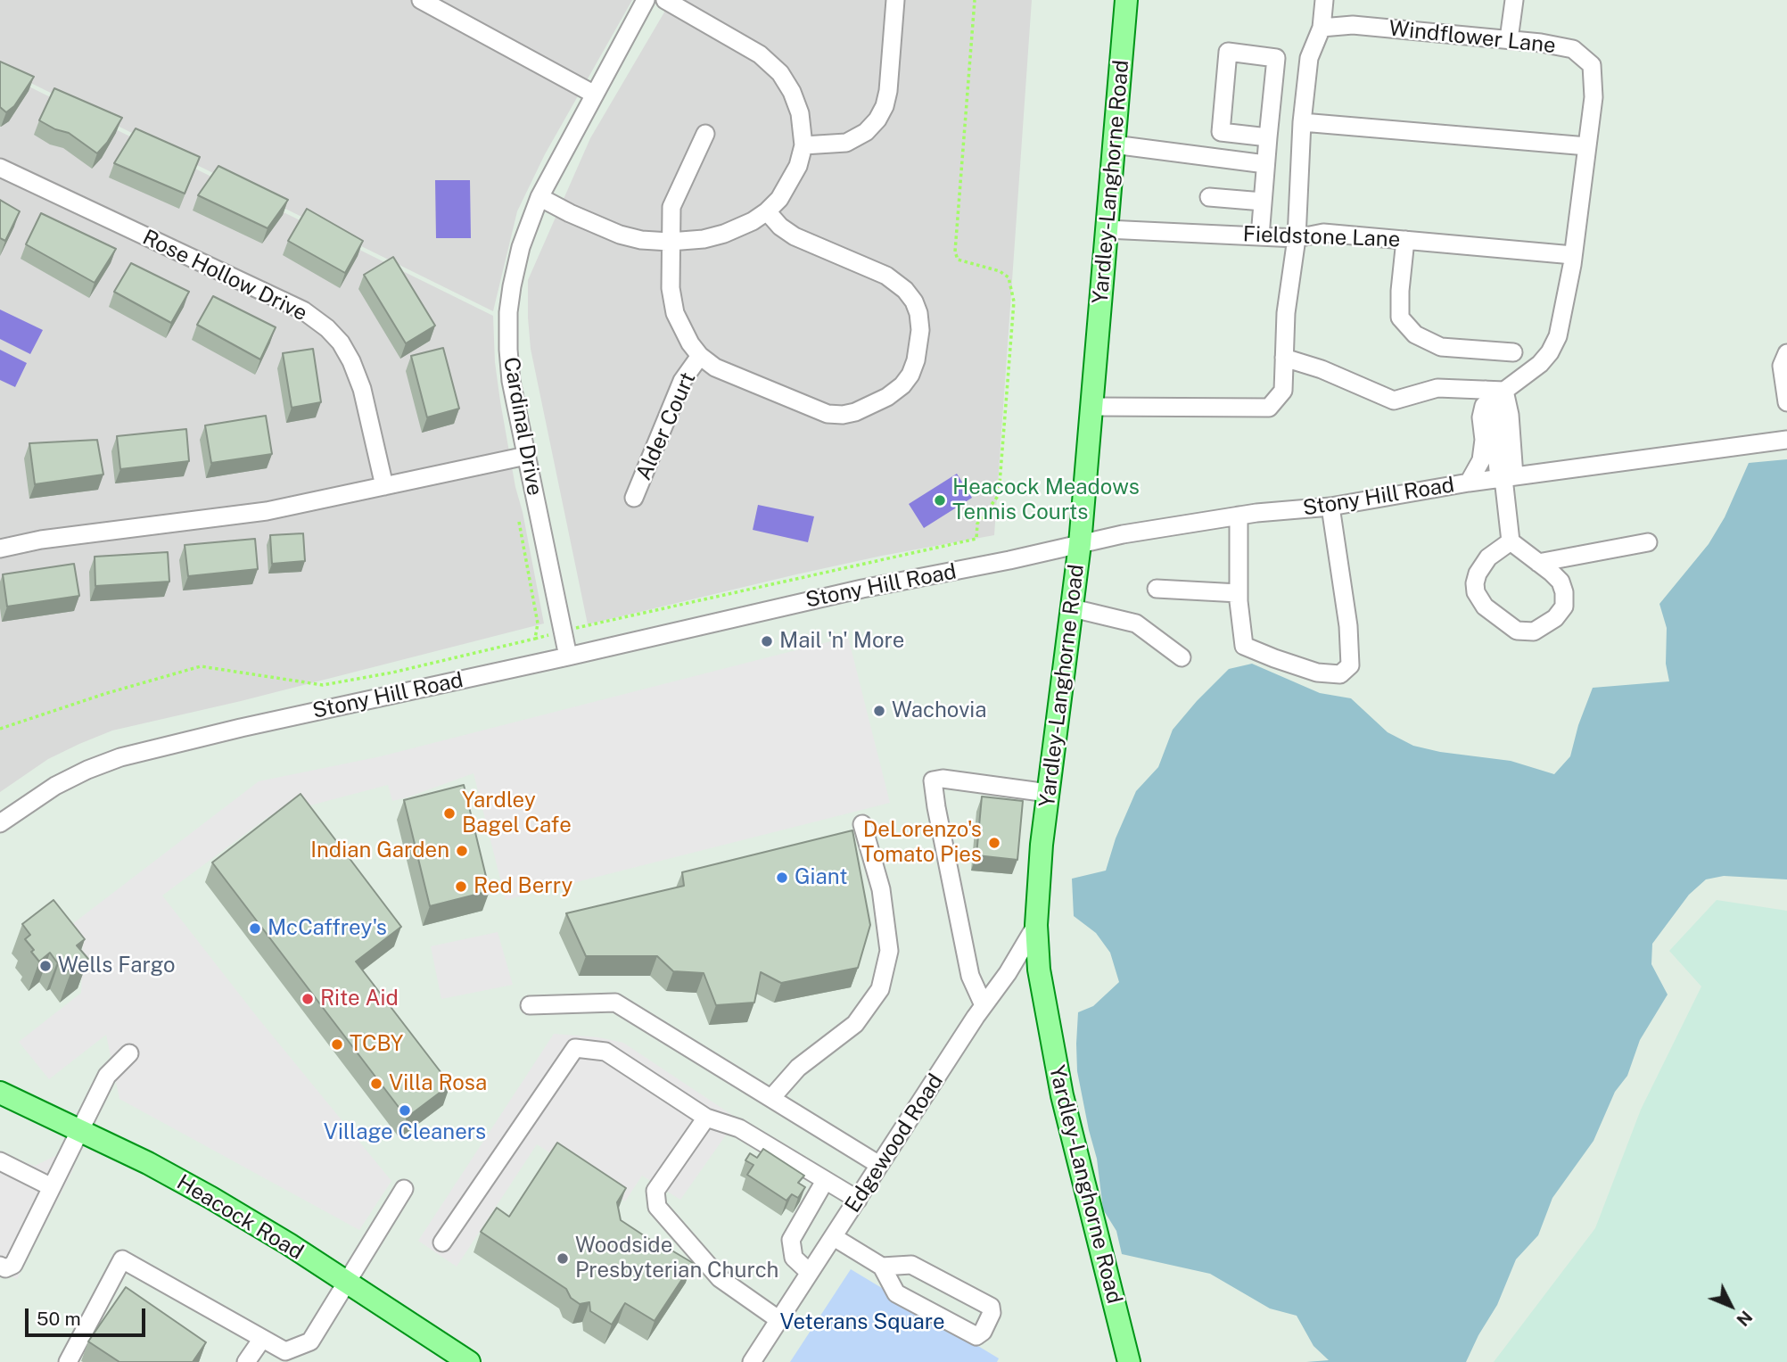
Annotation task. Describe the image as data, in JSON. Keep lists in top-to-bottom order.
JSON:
{
  "streets": {
    "main road": ["Yardley-Langhorne Road", "Heacock Road"],
    "street": [
      "Windflower Lane",
      "Fieldstone Lane",
      "Rose Hollow Drive",
      "Cardinal Drive",
      "Alder Court",
      "Stony Hill Road",
      "Edgewood Road"
    ]
  },
  "crossings": [
    ["Windflower Lane", "Fieldstone Lane"],
    ["Yardley-Langhorne Road", "Fieldstone Lane"],
    ["Yardley-Langhorne Road", "Stony Hill Road"],
    ["Yardley-Langhorne Road", "Edgewood Road"],
    ["Cardinal Drive", "Stony Hill Road"]
  ],
  "parks": ["Veterans Square"],
  "places": [
    "Heacock Meadows Tennis Courts",
    "Mail 'n' More",
    "Wachovia",
    "Yardley Bagel Cafe",
    "DeLorenzo's Tomato Pies",
    "Indian Garden",
    "Giant",
    "Red Berry",
    "McCaffrey's",
    "Wells Fargo",
    "Rite Aid",
    "TCBY",
    "Villa Rosa",
    "Village Cleaners",
    "Woodside Presbyterian Church"
  ],
  "scale_bar": "50 m",
  "north": "bottom right"
}
